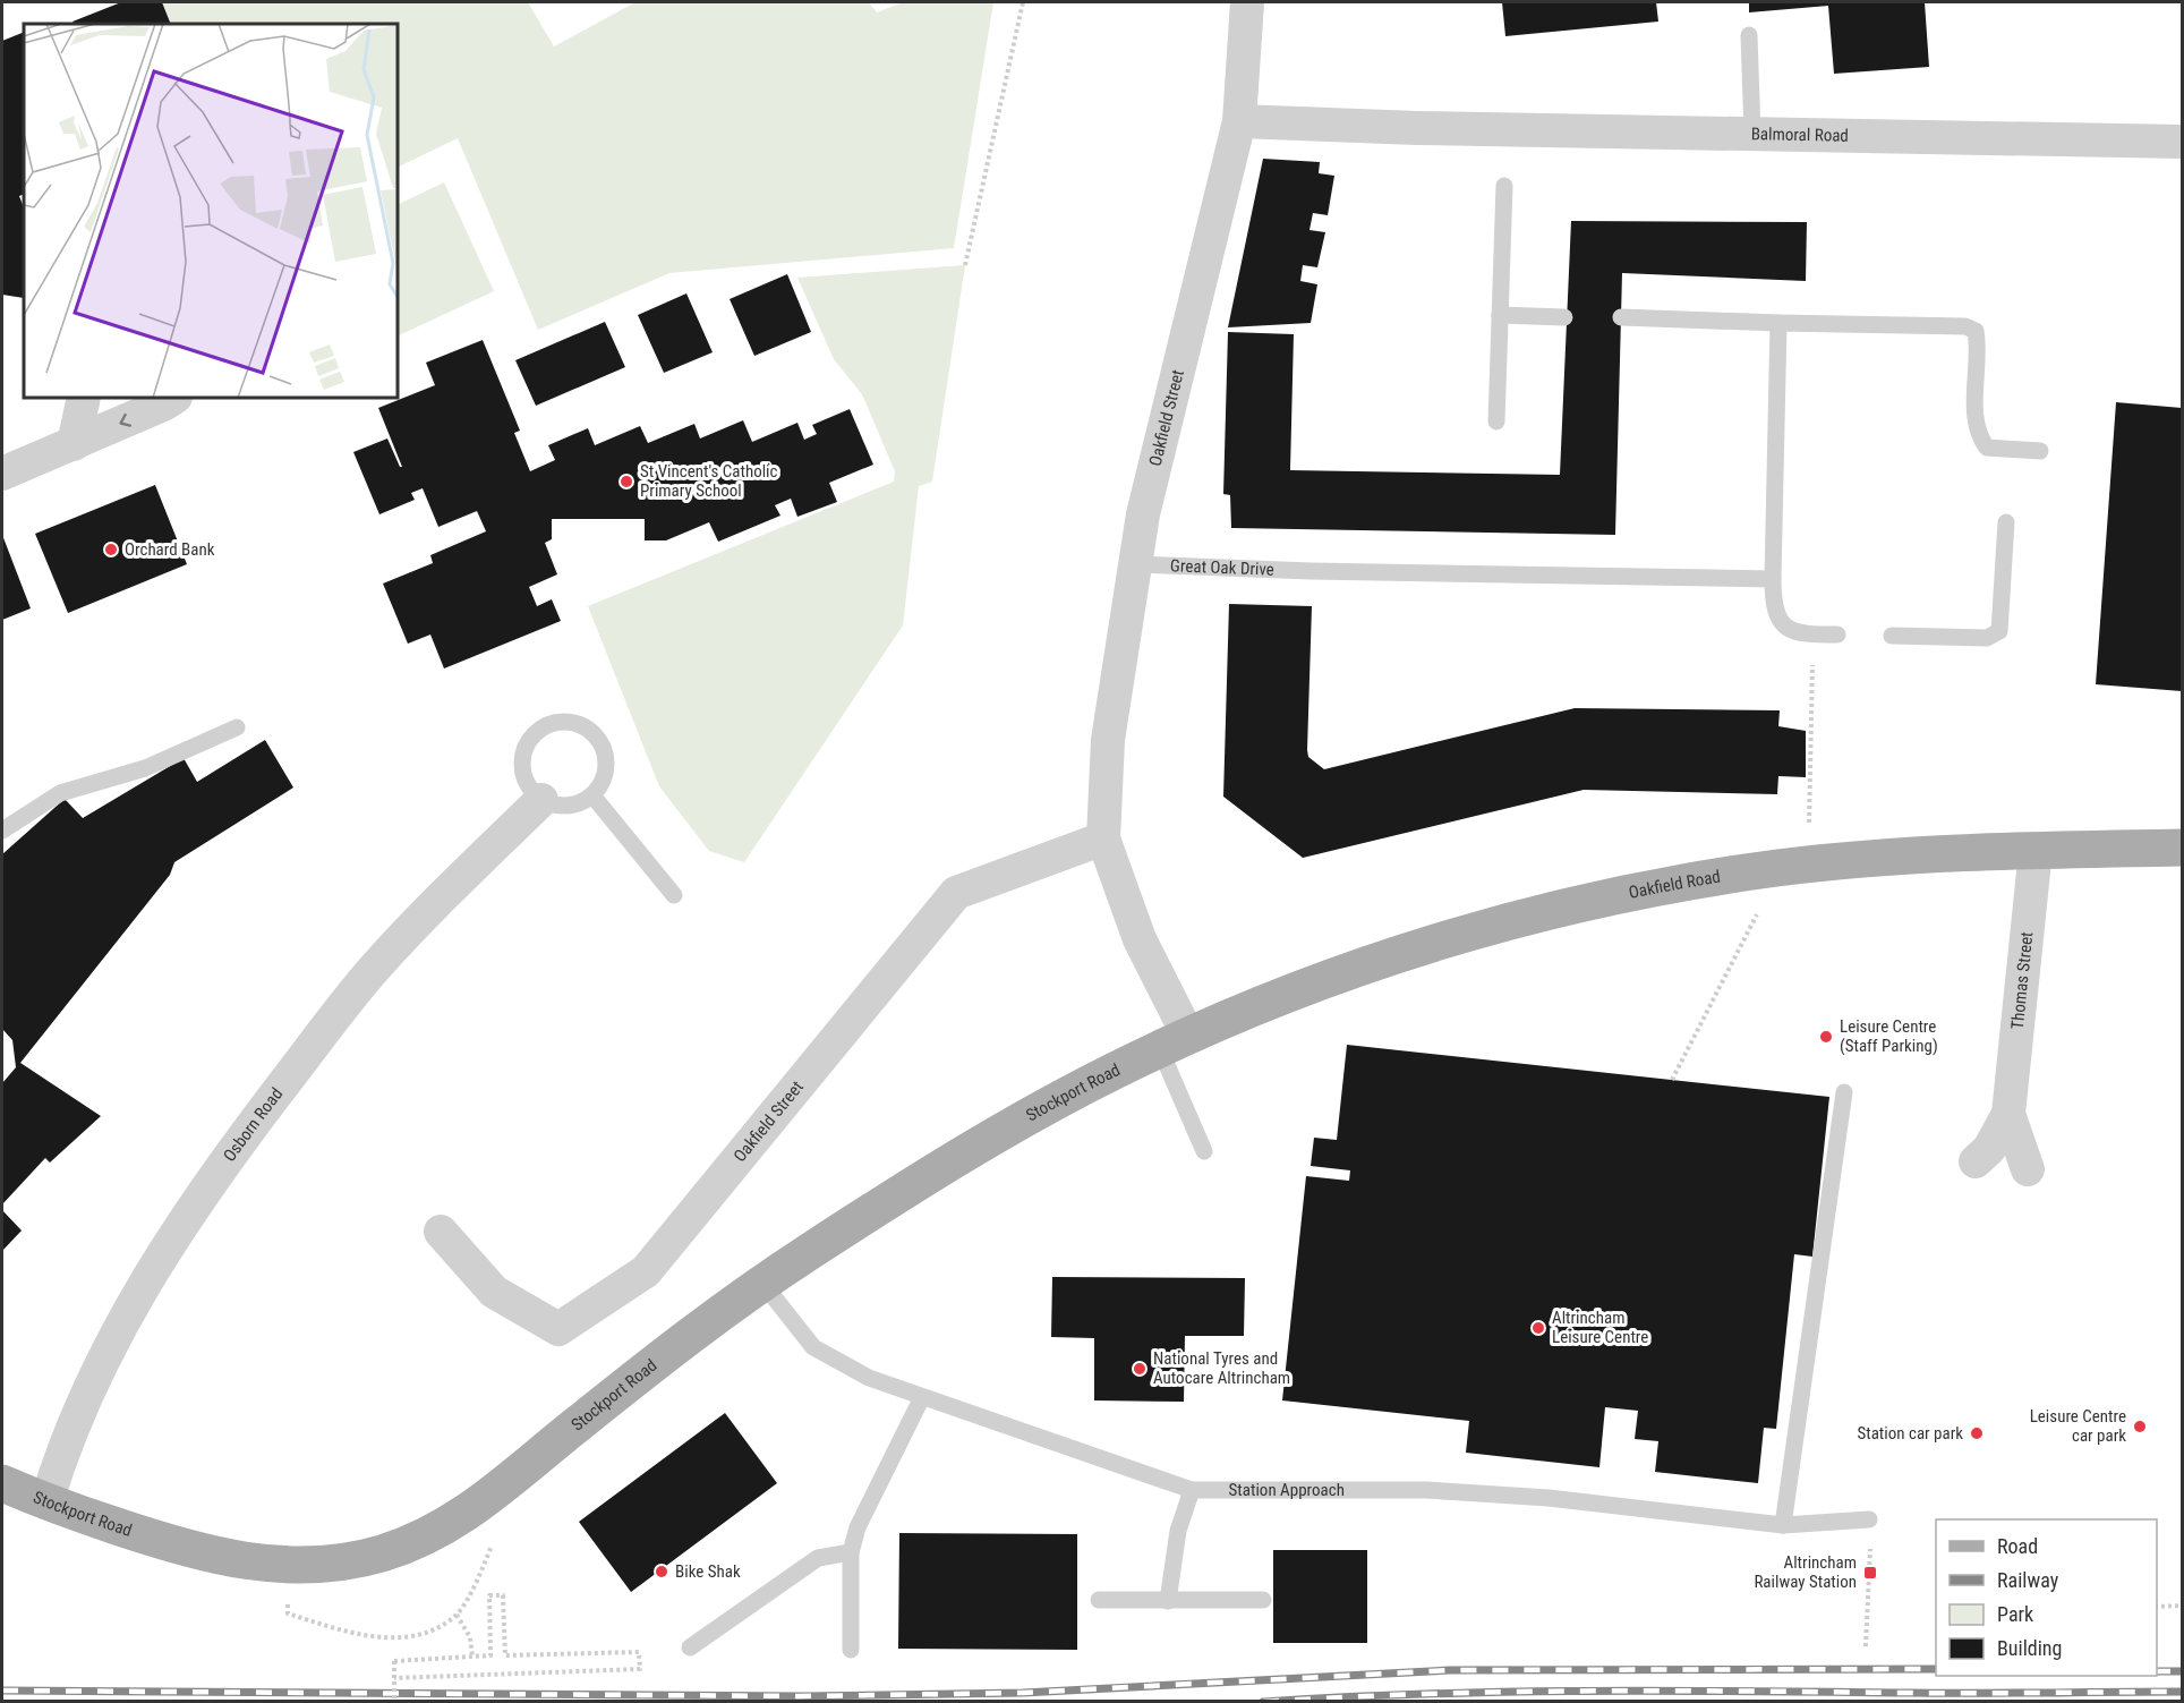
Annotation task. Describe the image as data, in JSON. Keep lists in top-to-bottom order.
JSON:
{
  "streets": {
    "main road": ["Oakfield Road", "Stockport Road"],
    "street": [
      "Balmoral Road",
      "Oakfield Street",
      "Thomas Street",
      "Osborn Road"
    ],
    "lane": ["Great Oak Drive", "Station Approach"]
  },
  "crossings": [
    ["Balmoral Road", "Oakfield Street"],
    ["Oakfield Street", "Great Oak Drive"],
    ["Oakfield Street", "Oakfield Road"],
    ["Oakfield Street", "Stockport Road"],
    ["Oakfield Road", "Thomas Street"],
    ["Oakfield Road", "Stockport Road"],
    ["Stockport Road", "Osborn Road"],
    ["Stockport Road", "Station Approach"]
  ],
  "places": {
    "other": [
      "St Vincent's Catholic Primary School",
      "Orchard Bank",
      "Leisure Centre (Staff Parking)",
      "Altrincham Leisure Centre",
      "National Tyres and Autocare Altrincham",
      "Leisure Centre car park",
      "Station car park",
      "Bike Shak"
    ],
    "transit": ["Altrincham Railway Station"]
  },
  "legend": [
    "Road",
    "Railway",
    "Park",
    "Building"
  ]
}
